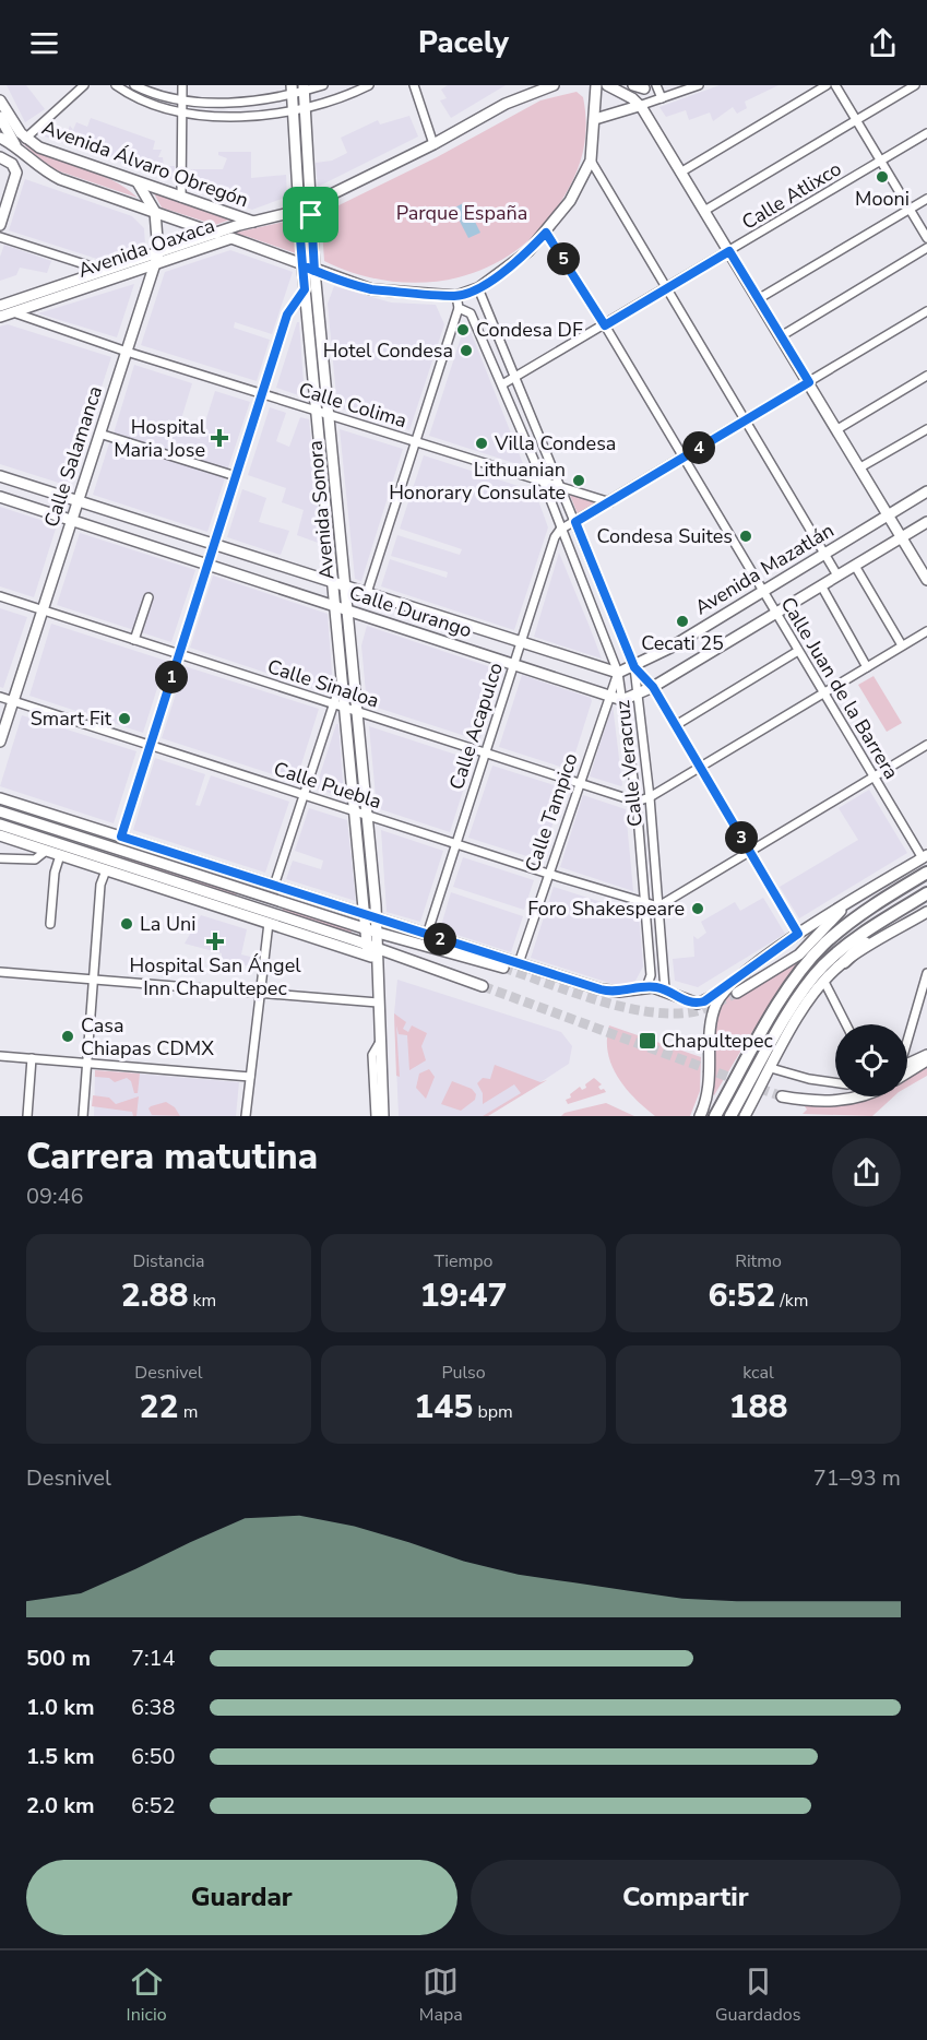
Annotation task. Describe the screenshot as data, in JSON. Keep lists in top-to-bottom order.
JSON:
{
  "streets": {
    "main road": [
      "Avenida Álvaro Obregón",
      "Avenida Oaxaca",
      "Calle Salamanca",
      "Avenida Sonora",
      "Avenida Mazatlán",
      "Calle Durango"
    ],
    "street": [
      "Calle Atlixco",
      "Calle Colima",
      "Calle Sinaloa",
      "Calle Juan de la Barrera",
      "Calle Acapulco",
      "Calle Veracruz",
      "Calle Puebla",
      "Calle Tampico"
    ]
  },
  "crossings": [
    ["Avenida Álvaro Obregón", "Avenida Oaxaca"],
    ["Avenida Álvaro Obregón", "Calle Salamanca"],
    ["Calle Atlixco", "Calle Juan de la Barrera"],
    ["Calle Atlixco", "Calle Veracruz"],
    ["Avenida Oaxaca", "Calle Colima"],
    ["Avenida Oaxaca", "Calle Salamanca"],
    ["Avenida Oaxaca", "Avenida Sonora"],
    ["Avenida Oaxaca", "Calle Veracruz"],
    ["Calle Colima", "Calle Salamanca"],
    ["Calle Colima", "Avenida Sonora"],
    ["Calle Colima", "Calle Veracruz"],
    ["Calle Salamanca", "Calle Durango"],
    ["Calle Salamanca", "Calle Sinaloa"],
    ["Calle Salamanca", "Calle Puebla"],
    ["Avenida Sonora", "Calle Durango"],
    ["Avenida Sonora", "Calle Sinaloa"],
    ["Avenida Sonora", "Calle Puebla"],
    ["Avenida Mazatlán", "Calle Durango"],
    ["Avenida Mazatlán", "Calle Juan de la Barrera"],
    ["Avenida Mazatlán", "Calle Veracruz"],
    ["Avenida Mazatlán", "Calle Tampico"],
    ["Calle Durango", "Calle Acapulco"],
    ["Calle Durango", "Calle Veracruz"],
    ["Calle Durango", "Calle Tampico"],
    ["Calle Sinaloa", "Calle Acapulco"],
    ["Calle Sinaloa", "Calle Veracruz"],
    ["Calle Sinaloa", "Calle Tampico"],
    ["Calle Acapulco", "Calle Veracruz"],
    ["Calle Acapulco", "Calle Puebla"],
    ["Calle Veracruz", "Calle Puebla"],
    ["Calle Veracruz", "Calle Tampico"],
    ["Calle Puebla", "Calle Tampico"]
  ],
  "parks": ["Parque España"],
  "places": {
    "other": [
      "Mooni",
      "Condesa DF",
      "Hotel Condesa",
      "Villa Condesa",
      "Lithuanian Honorary Consulate",
      "Condesa Suites",
      "Cecati 25",
      "Smart Fit",
      "Foro Shakespeare",
      "La Uni",
      "Casa Chiapas CDMX"
    ],
    "health": ["Hospital Maria Jose", "Hospital San Ángel Inn Chapultepec"],
    "transit": ["Chapultepec"]
  },
  "page": {
    "header": "Pacely",
    "pins": [
      "5",
      "4",
      "1",
      "3",
      "2"
    ],
    "heading": ["Carrera matutina", "09:46"],
    "stats": [
      ["Distancia", "2.88 km"],
      ["Tiempo", "19:47"],
      ["Ritmo", "6:52 /km"],
      ["Desnivel", "22 m"],
      ["Pulso", "145 bpm"],
      ["kcal", "188"]
    ],
    "chart": ["Desnivel", "71–93 m"],
    "list": [
      {
        "name": "500 m",
        "note": "7:14"
      },
      {
        "name": "1.0 km",
        "note": "6:38"
      },
      {
        "name": "1.5 km",
        "note": "6:50"
      },
      {
        "name": "2.0 km",
        "note": "6:52"
      }
    ],
    "buttons": ["Guardar", "Compartir"],
    "tabs": ["Inicio", "Mapa", "Guardados"]
  }
}
